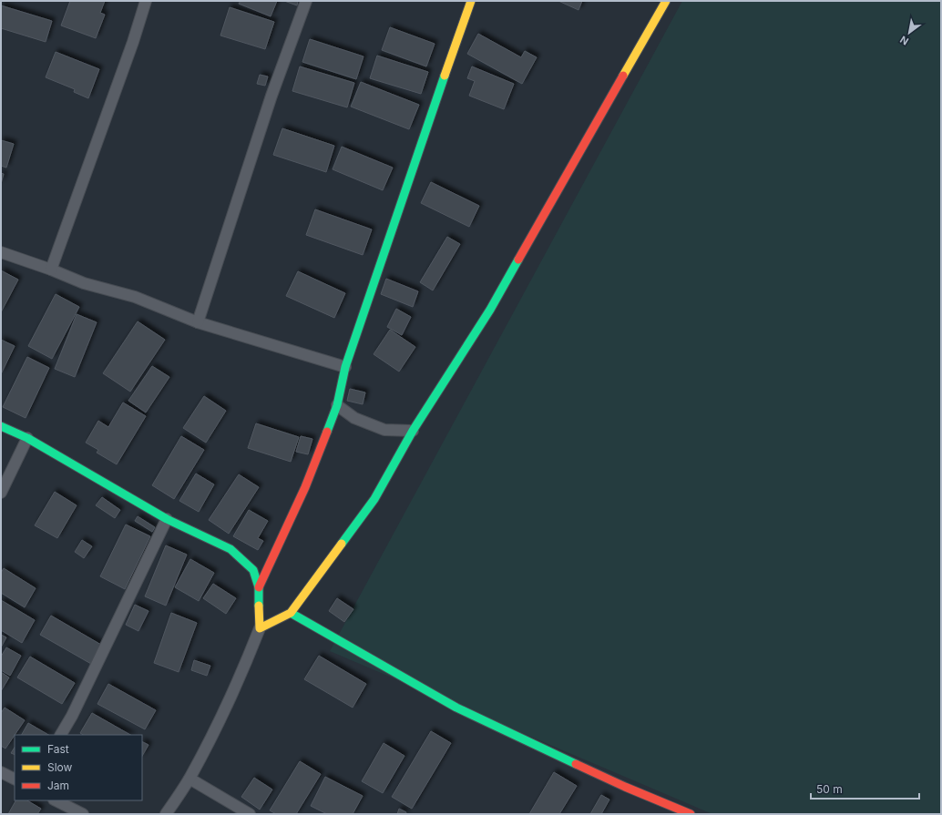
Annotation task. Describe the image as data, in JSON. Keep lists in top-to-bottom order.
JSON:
{
  "legend": ["Fast", "Slow", "Jam"],
  "scale_bar": "50 m",
  "north": "bottom left"
}
